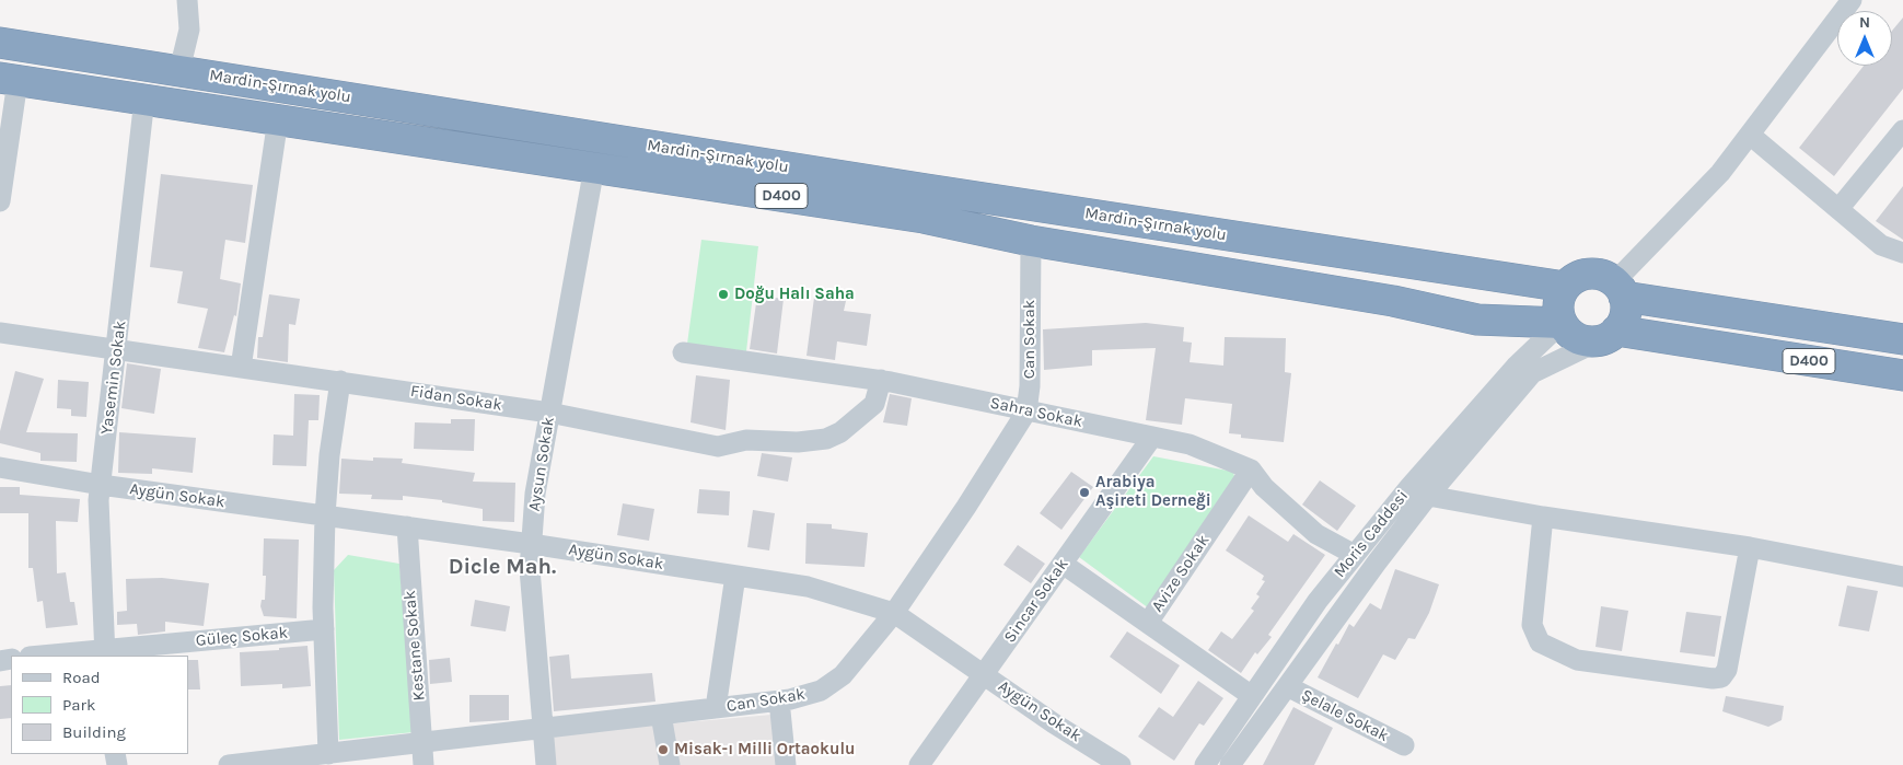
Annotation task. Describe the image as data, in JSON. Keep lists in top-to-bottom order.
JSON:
{
  "streets": {
    "highway": ["Mardin-Şırnak yolu", "D400"],
    "street": [
      "Can Sokak",
      "Yasemin Sokak",
      "Fidan Sokak",
      "Sahra Sokak",
      "Aysun Sokak",
      "Aygün Sokak",
      "Moris Caddesi",
      "Avize Sokak",
      "Sincar Sokak",
      "Güleç Sokak",
      "Kestane Sokak",
      "Şelale Sokak"
    ]
  },
  "crossings": [
    ["Mardin-Şırnak yolu", "D400"],
    ["Mardin-Şırnak yolu", "Can Sokak"],
    ["Mardin-Şırnak yolu", "Yasemin Sokak"],
    ["Mardin-Şırnak yolu", "Aysun Sokak"],
    ["Mardin-Şırnak yolu", "Moris Caddesi"],
    ["D400", "Moris Caddesi"],
    ["Can Sokak", "Sahra Sokak"],
    ["Can Sokak", "Aysun Sokak"],
    ["Can Sokak", "Aygün Sokak"],
    ["Can Sokak", "Kestane Sokak"],
    ["Yasemin Sokak", "Fidan Sokak"],
    ["Yasemin Sokak", "Aygün Sokak"],
    ["Yasemin Sokak", "Güleç Sokak"],
    ["Fidan Sokak", "Sahra Sokak"],
    ["Fidan Sokak", "Aysun Sokak"],
    ["Sahra Sokak", "Moris Caddesi"],
    ["Sahra Sokak", "Avize Sokak"],
    ["Sahra Sokak", "Sincar Sokak"],
    ["Aysun Sokak", "Aygün Sokak"],
    ["Aygün Sokak", "Sincar Sokak"],
    ["Aygün Sokak", "Kestane Sokak"],
    ["Moris Caddesi", "Şelale Sokak"]
  ],
  "districts": ["Dicle Mah."],
  "places": ["Doğu Halı Saha", "Arabiya Aşireti Derneği", "Misak-ı Milli Ortaokulu"],
  "legend": ["Road", "Park", "Building"],
  "north": "top"
}
